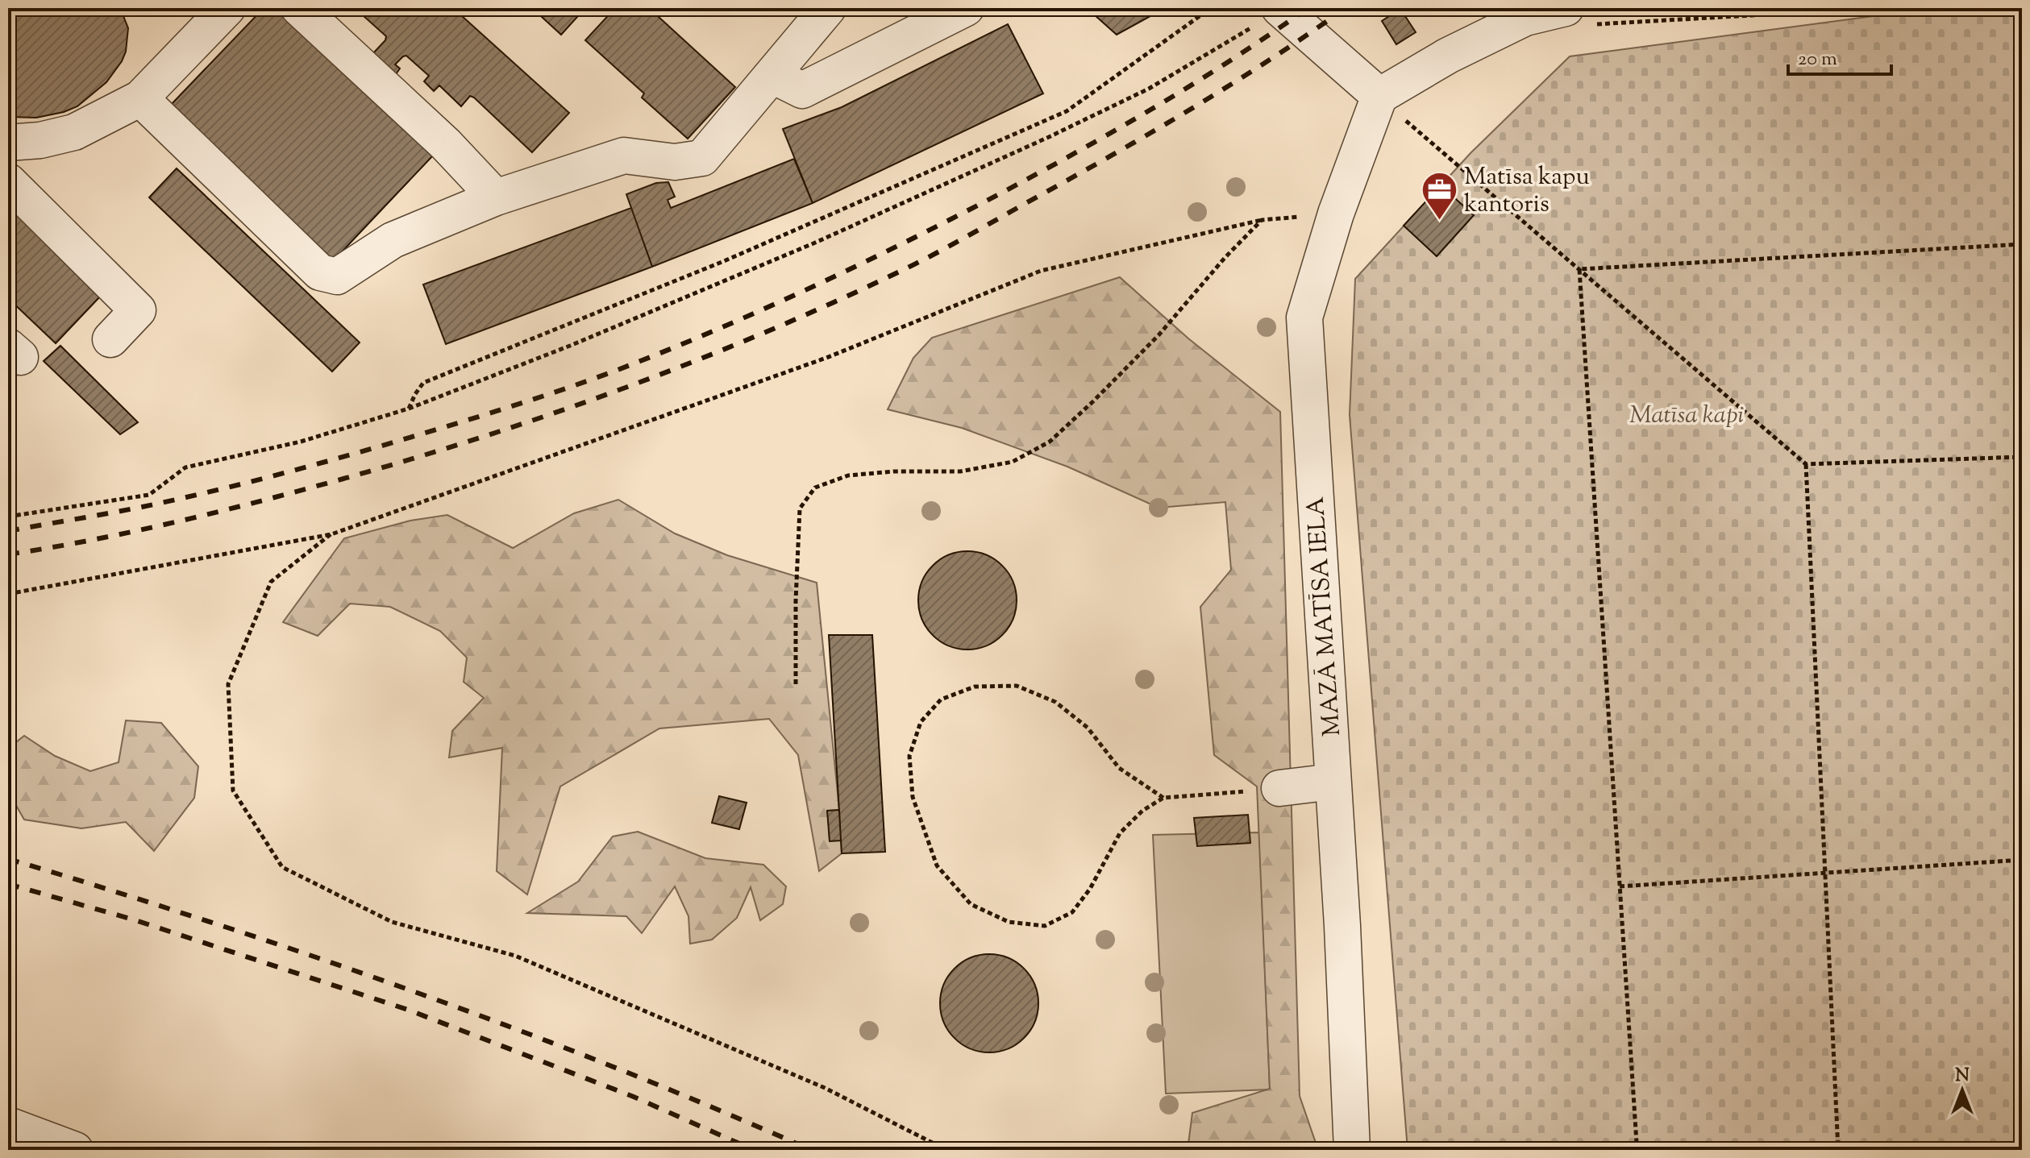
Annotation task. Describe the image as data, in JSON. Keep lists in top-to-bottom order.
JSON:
{
  "streets": {
    "street": ["MAZĀ MATĪSA IELA"]
  },
  "parks": ["Matīsa kapi"],
  "places": {
    "office": ["Matīsa kapu kantoris"]
  },
  "scale_bar": "20 m",
  "north": "top"
}
